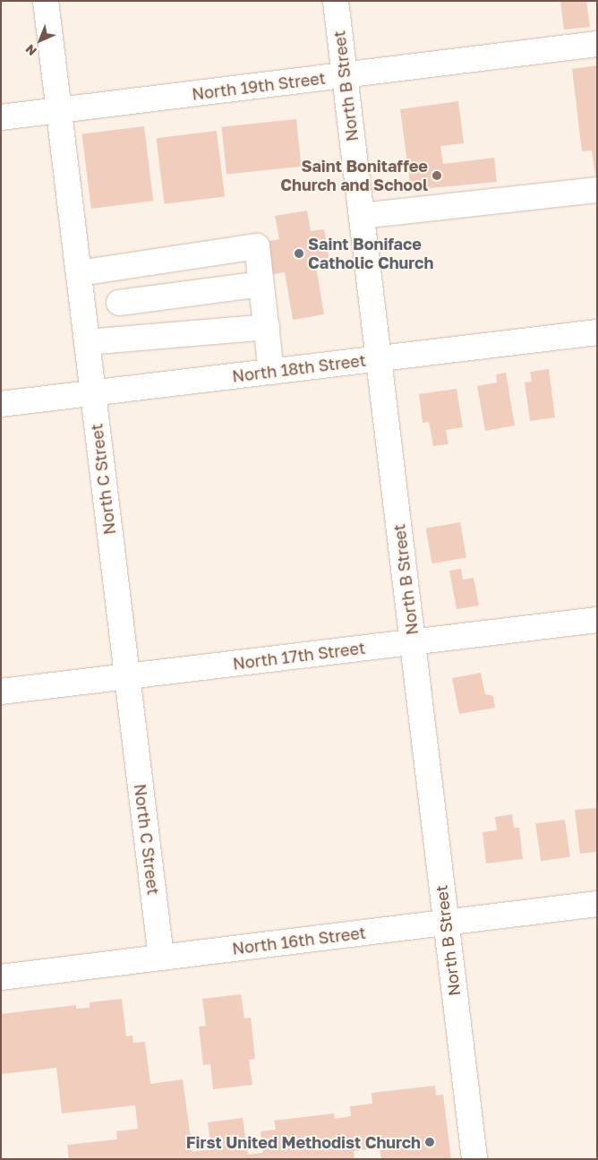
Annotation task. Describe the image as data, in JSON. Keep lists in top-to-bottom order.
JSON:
{
  "streets": {
    "street": [
      "North 19th Street",
      "North B Street",
      "North 18th Street",
      "North C Street",
      "North 17th Street",
      "North 16th Street"
    ]
  },
  "crossings": [
    ["North 19th Street", "North B Street"],
    ["North 19th Street", "North C Street"],
    ["North B Street", "North 18th Street"],
    ["North B Street", "North 17th Street"],
    ["North B Street", "North 16th Street"],
    ["North 18th Street", "North C Street"],
    ["North C Street", "North 17th Street"],
    ["North C Street", "North 16th Street"]
  ],
  "places": ["Saint Bonitaffee Church and School", "Saint Boniface Catholic Church", "First United Methodist Church"],
  "north": "bottom left"
}
